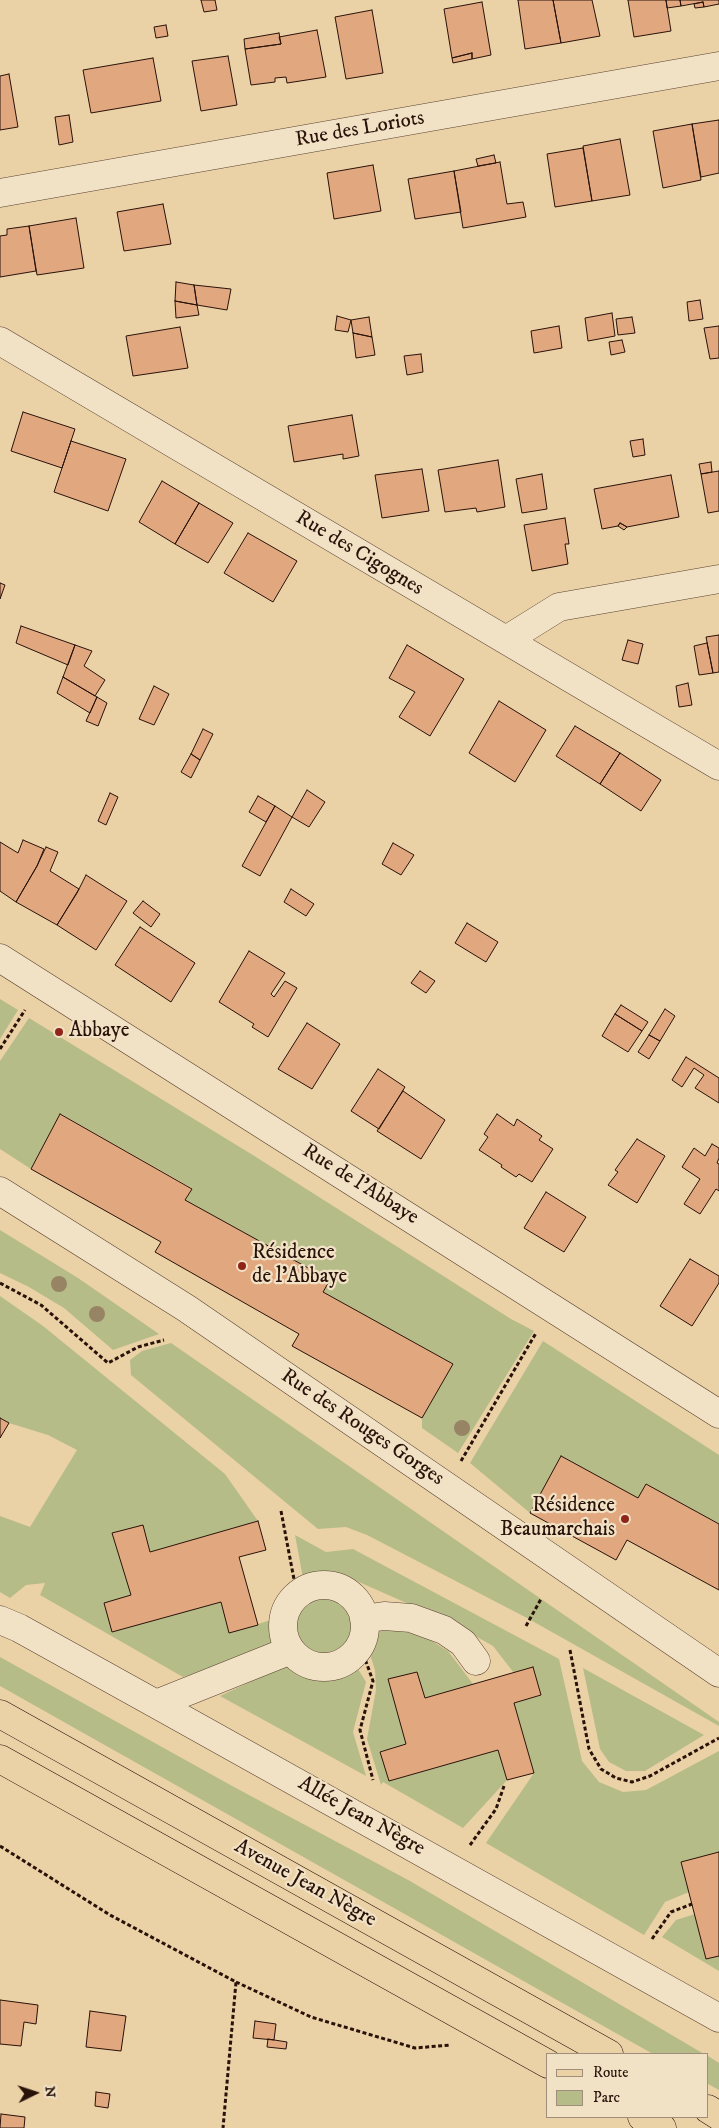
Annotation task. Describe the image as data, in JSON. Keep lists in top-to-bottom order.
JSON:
{
  "streets": {
    "main road": ["Avenue Jean Nègre"],
    "street": [
      "Rue des Loriots",
      "Rue des Cigognes",
      "Rue de l'Abbaye",
      "Rue des Rouges Gorges",
      "Allée Jean Nègre"
    ]
  },
  "places": ["Abbaye", "Résidence de l'Abbaye", "Résidence Beaumarchais"],
  "legend": ["Route", "Parc"],
  "north": "right"
}
